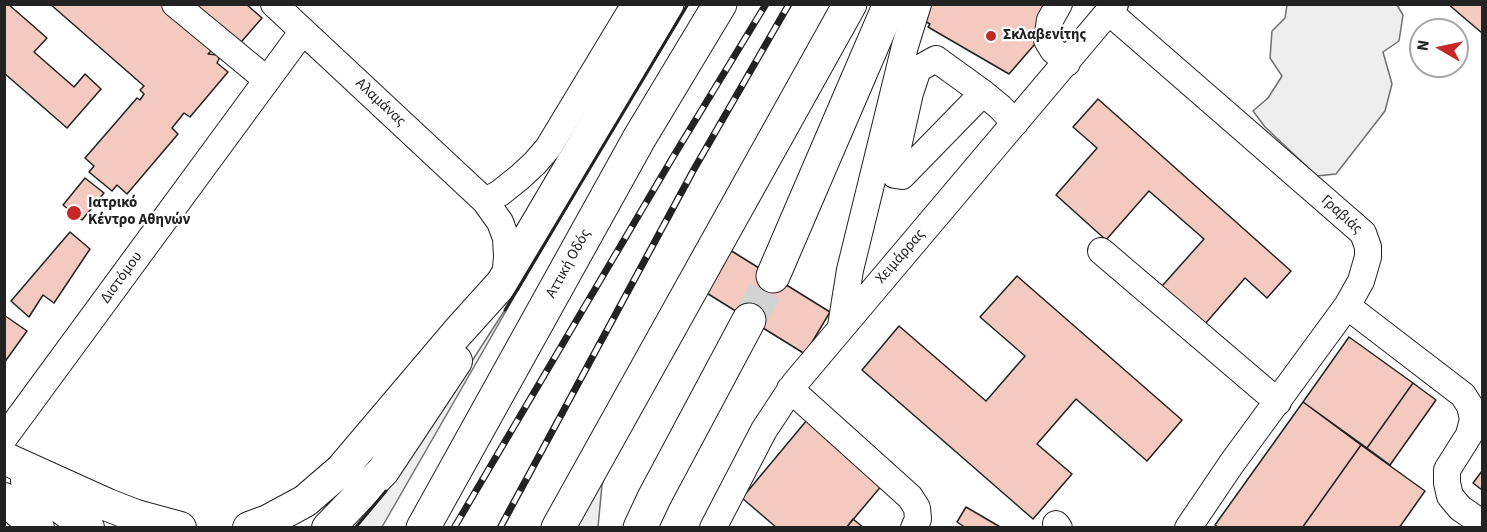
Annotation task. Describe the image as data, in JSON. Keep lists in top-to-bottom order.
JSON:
{
  "streets": {
    "highway": ["Αττική Οδός"],
    "street": [
      "Αλαμάνας",
      "Γραβιάς",
      "Χειμάρρας",
      "Διστόμου"
    ]
  },
  "crossings": [
    ["Αλαμάνας", "Διστόμου"],
    ["Γραβιάς", "Χειμάρρας"]
  ],
  "places": ["Σκλαβενίτης", "Ιατρικό Κέντρο Αθηνών"],
  "north": "left"
}
